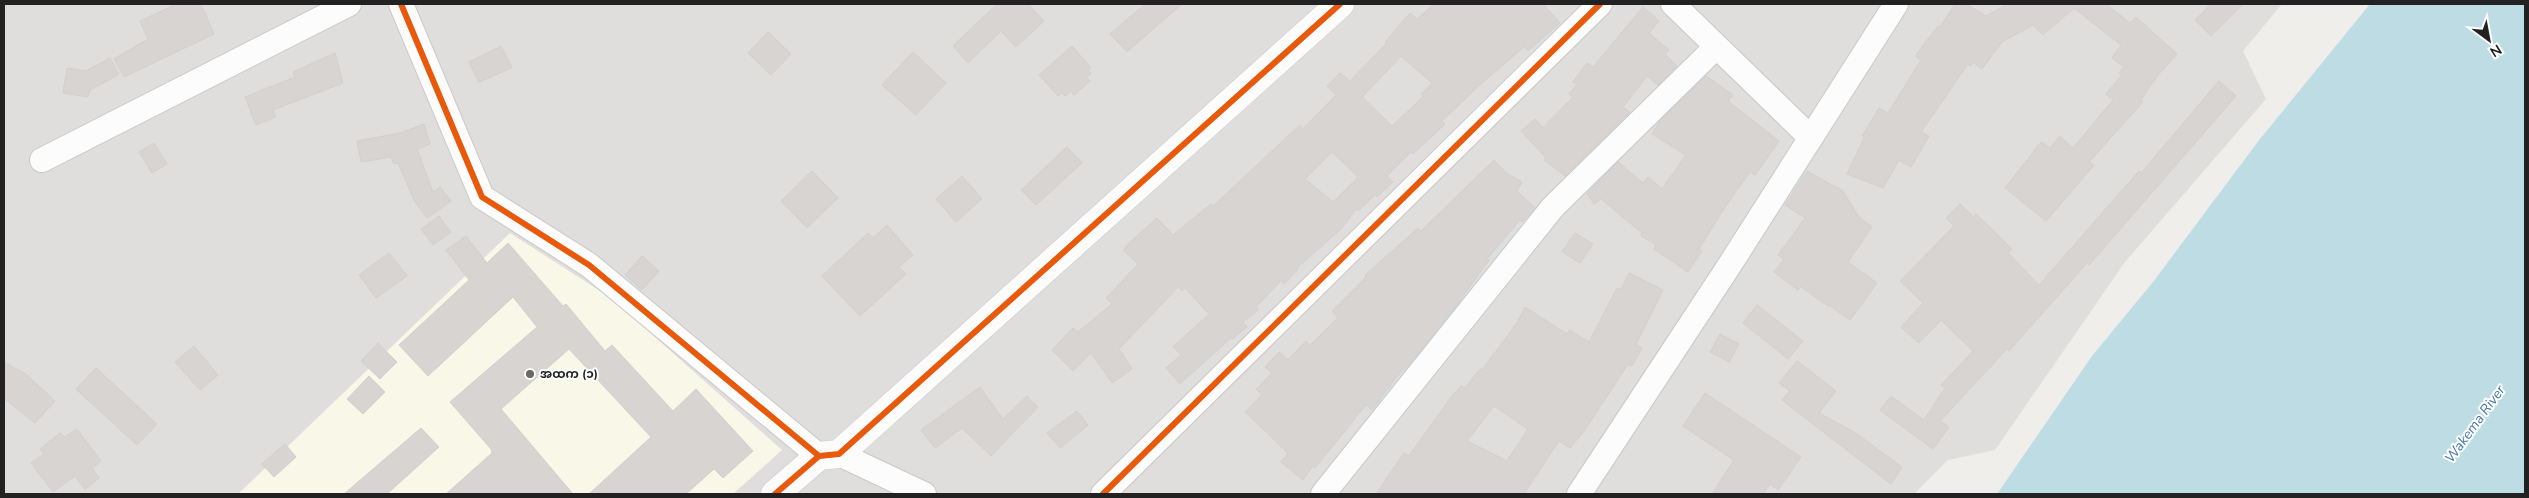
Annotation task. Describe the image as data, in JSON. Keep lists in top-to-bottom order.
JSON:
{
  "water": ["Wakema River"],
  "places": ["အထက (၁)"],
  "north": "bottom right"
}
